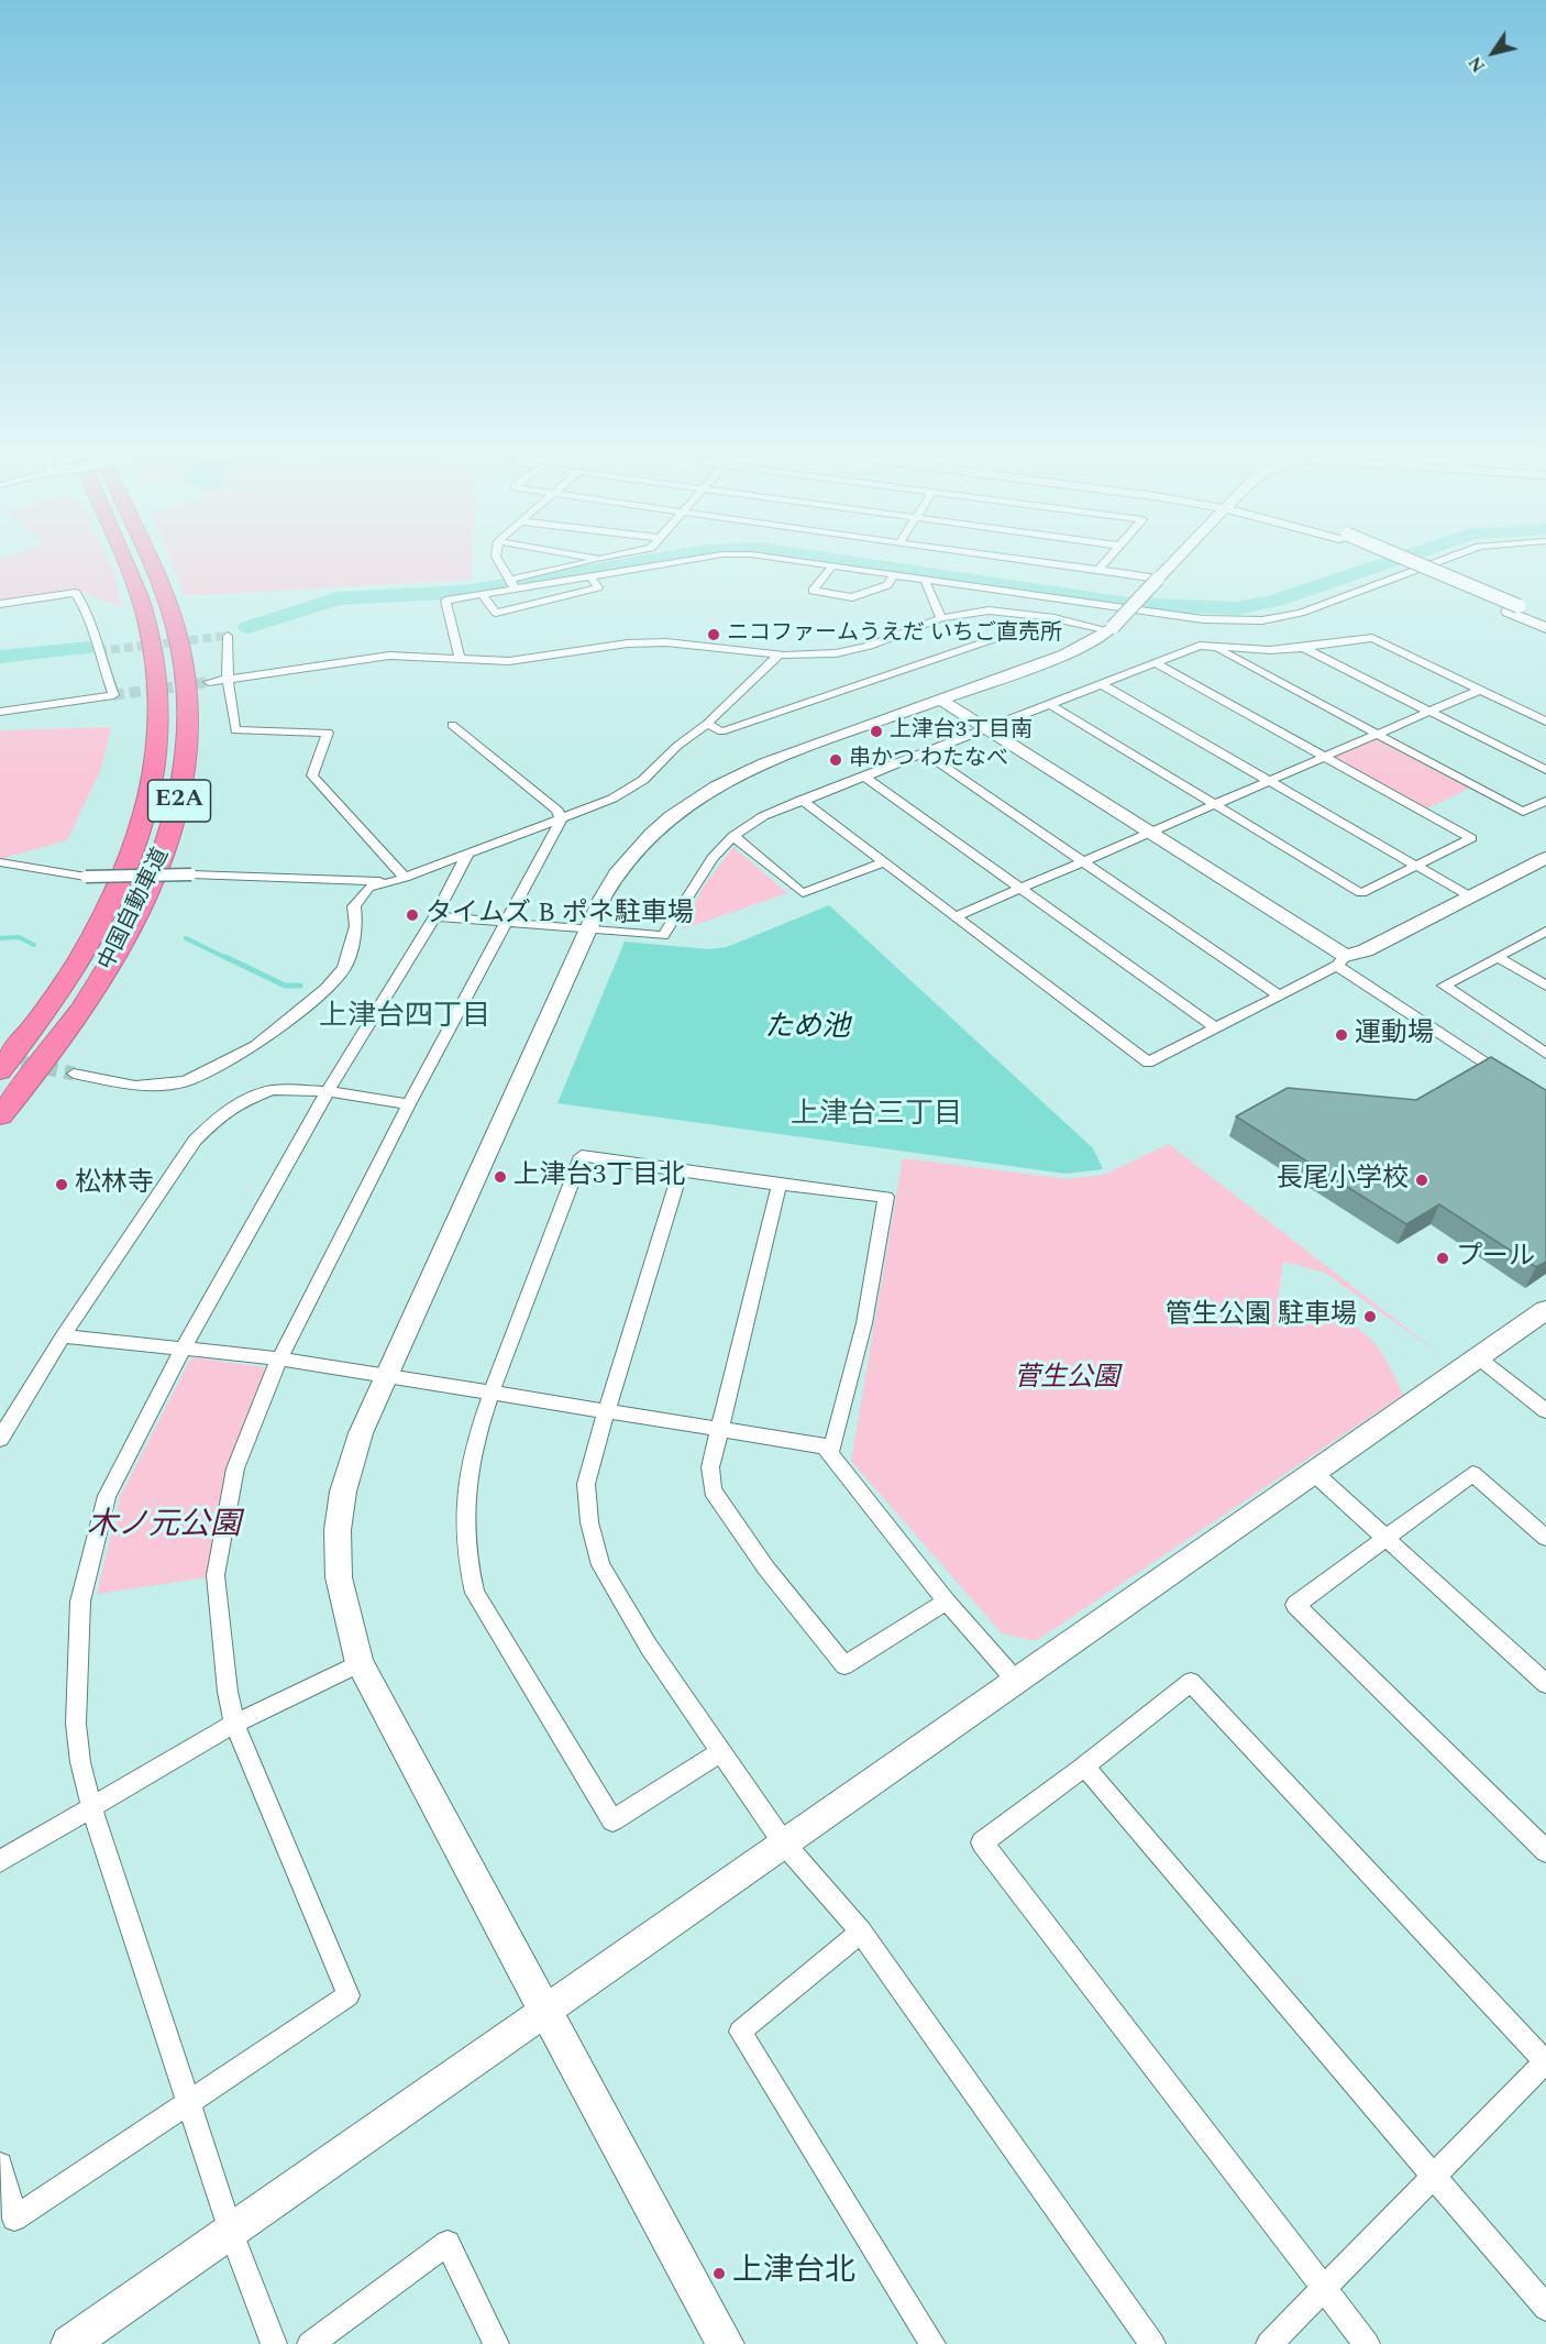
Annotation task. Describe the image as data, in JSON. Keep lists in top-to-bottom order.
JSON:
{
  "streets": {
    "highway": ["E2A", "中国自動車道"]
  },
  "districts": ["上津台四丁目", "上津台三丁目"],
  "water": ["ため池"],
  "parks": ["菅生公園", "木ノ元公園"],
  "places": [
    "ニコファームうえだ いちご直売所",
    "上津台3丁目南",
    "串かつ わたなべ",
    "タイムズ B ポネ駐車場",
    "運動場",
    "上津台3丁目北",
    "長尾小学校",
    "松林寺",
    "プール",
    "管生公園 駐車場",
    "上津台北"
  ],
  "north": "bottom left"
}
